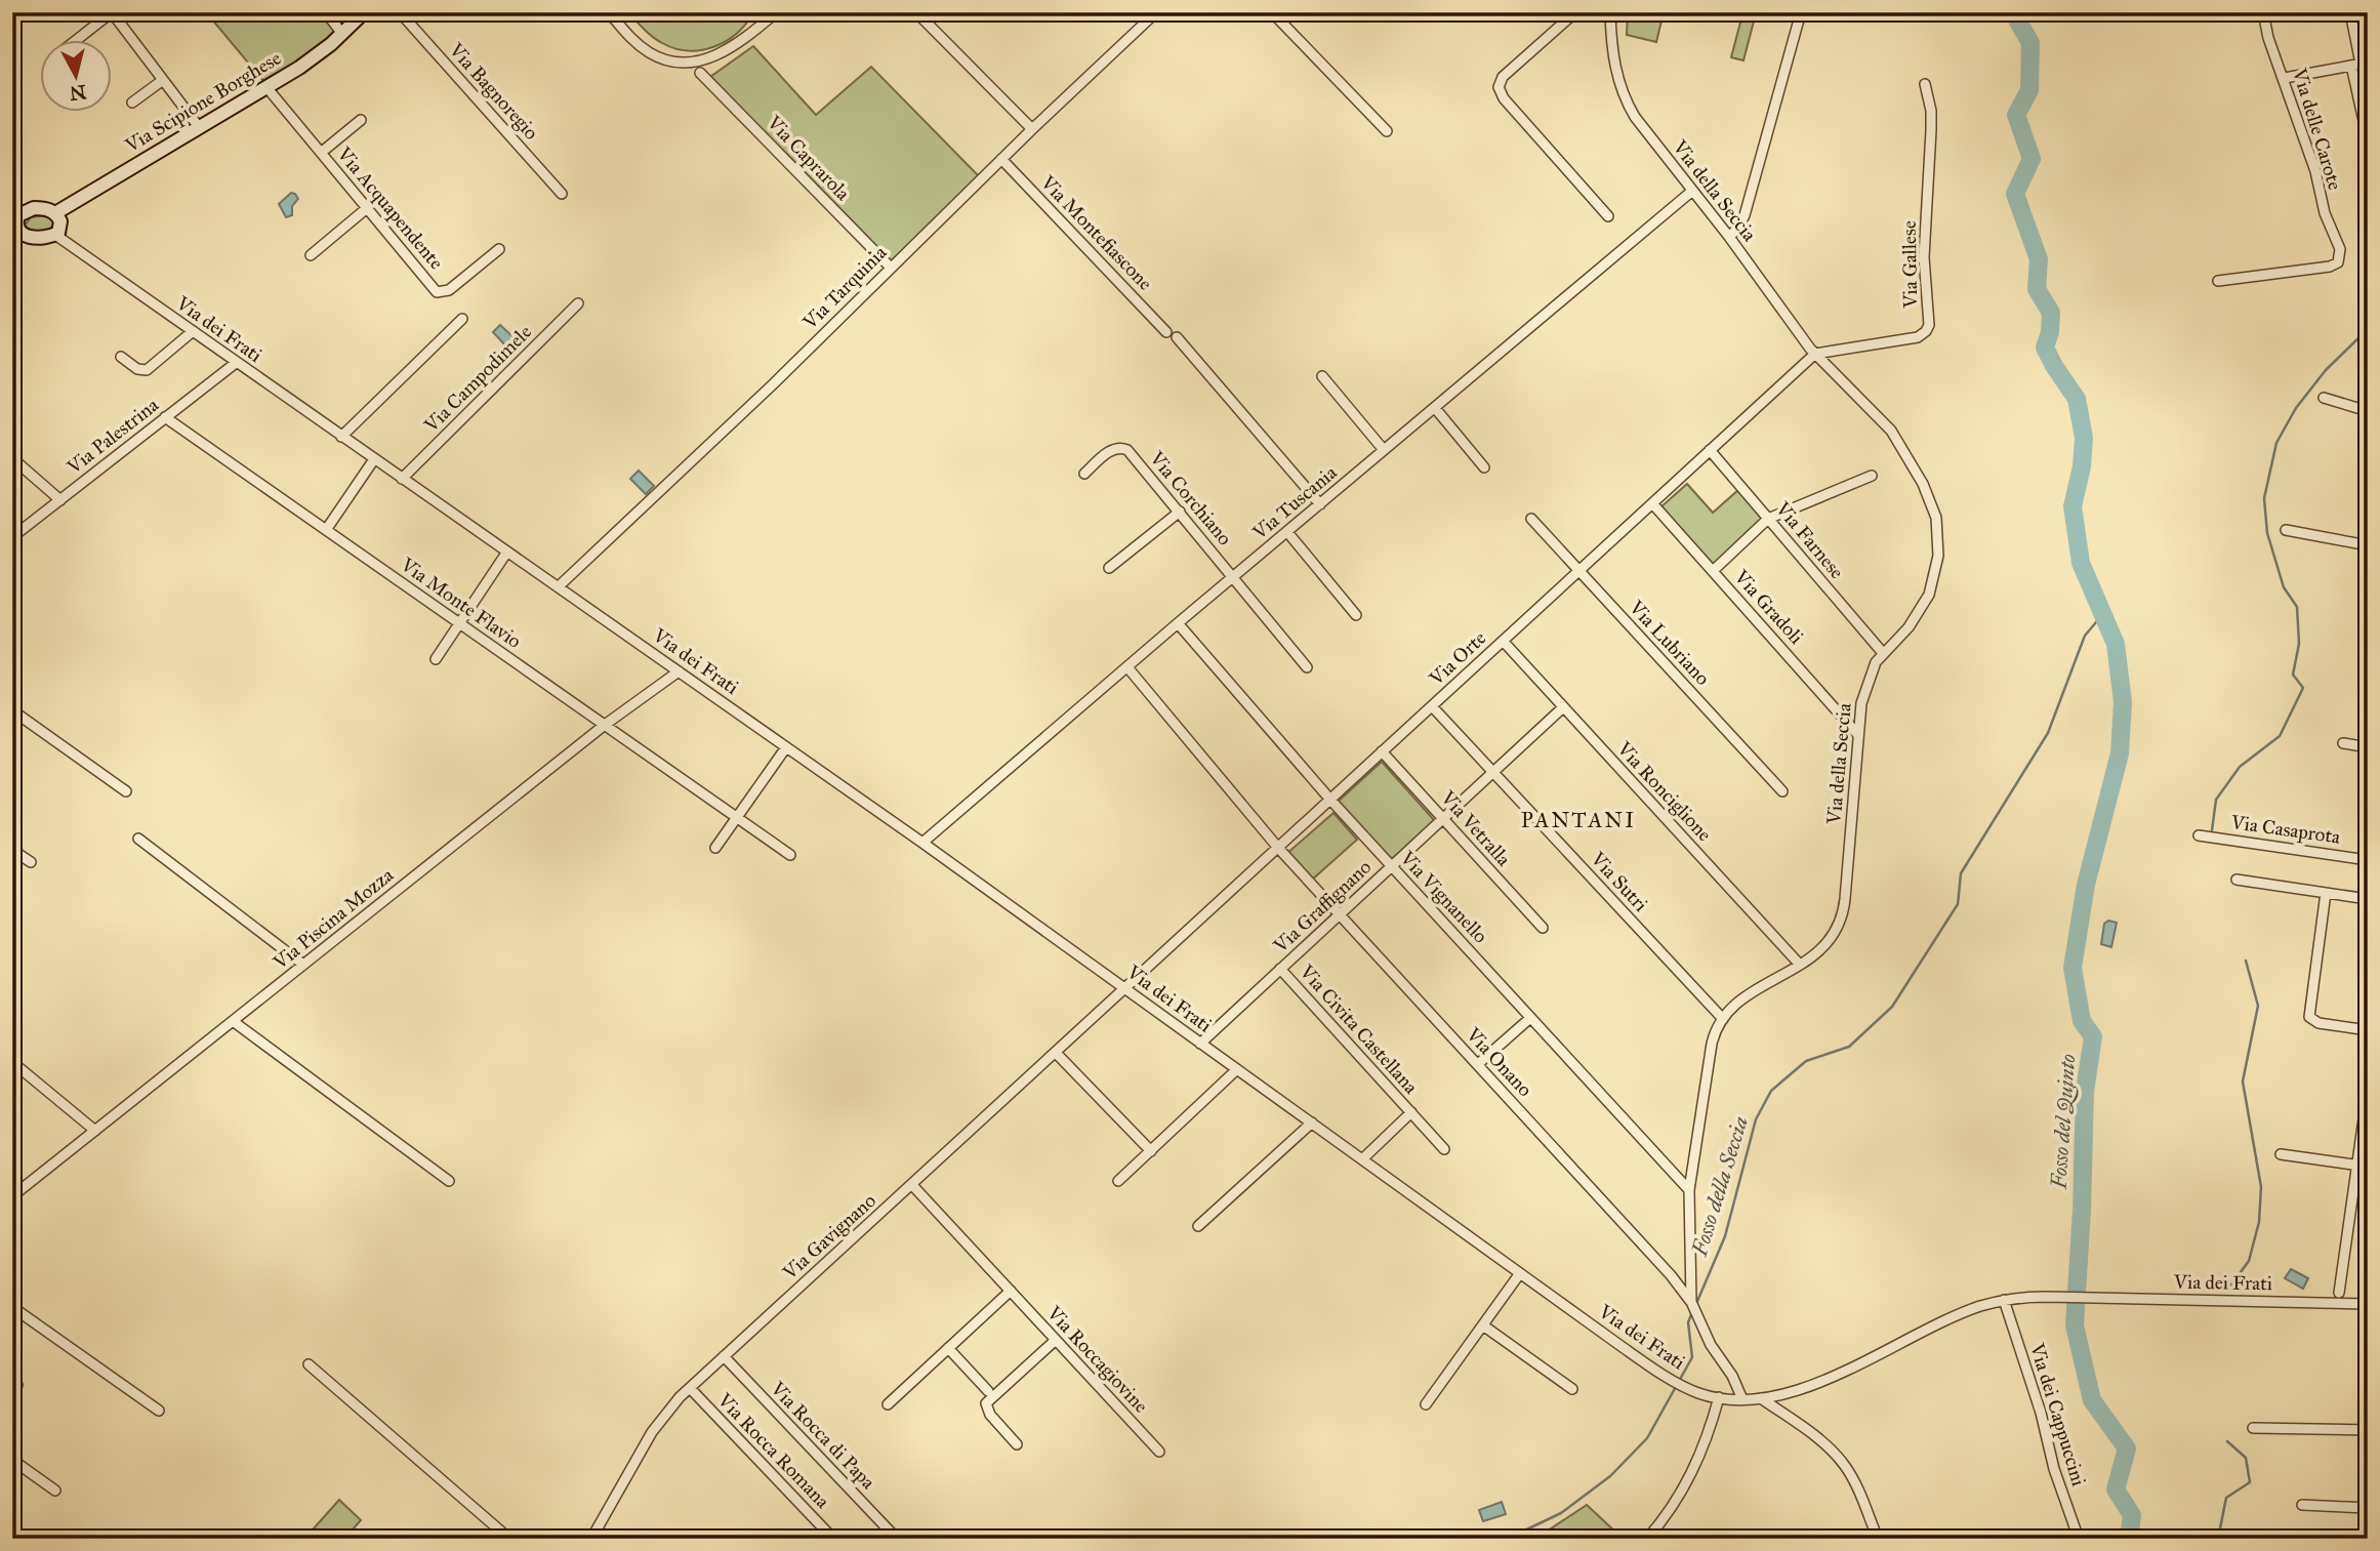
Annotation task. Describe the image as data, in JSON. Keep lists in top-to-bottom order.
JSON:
{
  "streets": {
    "main road": ["Via Scipione Borghese"],
    "street": [
      "Via Bagnoregio",
      "Via delle Carote",
      "Via Caprarola",
      "Via della Seccia",
      "Via Acquapendente",
      "Via Montefiascone",
      "Via Gallese",
      "Via Tarquinia",
      "Via dei Frati",
      "Via Campodimele",
      "Via Palestrina",
      "Via Corchiano",
      "Via Tuscania",
      "Via Farnese",
      "Via Monte Flavio",
      "Via Gradoli",
      "Via Lubriano",
      "Via Orte",
      "Via Ronciglione",
      "Via Vetralla",
      "Via Casaprota",
      "Via Sutri",
      "Via Vignanello",
      "Via Graffignano",
      "Via Piscina Mozza",
      "Via Civita Castellana",
      "Via Onano",
      "Via Gavignano",
      "Via Roccagiovine",
      "Via dei Cappuccini",
      "Via Rocca di Papa",
      "Via Rocca Romana"
    ]
  },
  "crossings": [
    ["Via Scipione Borghese", "Via Acquapendente"],
    ["Via Caprarola", "Via Tarquinia"],
    ["Via della Seccia", "Via Gallese"],
    ["Via della Seccia", "Via dei Frati"],
    ["Via della Seccia", "Via Tuscania"],
    ["Via della Seccia", "Via Farnese"],
    ["Via della Seccia", "Via Gradoli"],
    ["Via della Seccia", "Via Orte"],
    ["Via della Seccia", "Via Ronciglione"],
    ["Via della Seccia", "Via Sutri"],
    ["Via della Seccia", "Via Vignanello"],
    ["Via della Seccia", "Via Onano"],
    ["Via Montefiascone", "Via Tarquinia"],
    ["Via Gallese", "Via Orte"],
    ["Via Tarquinia", "Via dei Frati"],
    ["Via dei Frati", "Via Campodimele"],
    ["Via dei Frati", "Via Palestrina"],
    ["Via dei Frati", "Via Tuscania"],
    ["Via dei Frati", "Via Orte"],
    ["Via dei Frati", "Via Graffignano"],
    ["Via dei Frati", "Via Piscina Mozza"],
    ["Via dei Frati", "Via Civita Castellana"],
    ["Via dei Frati", "Via Gavignano"],
    ["Via dei Frati", "Via dei Cappuccini"],
    ["Via Palestrina", "Via Monte Flavio"],
    ["Via Corchiano", "Via Tuscania"],
    ["Via Tuscania", "Via Vignanello"],
    ["Via Tuscania", "Via Onano"],
    ["Via Farnese", "Via Orte"],
    ["Via Monte Flavio", "Via Piscina Mozza"],
    ["Via Gradoli", "Via Orte"],
    ["Via Lubriano", "Via Orte"],
    ["Via Orte", "Via Ronciglione"],
    ["Via Orte", "Via Vetralla"],
    ["Via Orte", "Via Sutri"],
    ["Via Orte", "Via Vignanello"],
    ["Via Orte", "Via Onano"],
    ["Via Orte", "Via Gavignano"],
    ["Via Ronciglione", "Via Graffignano"],
    ["Via Vetralla", "Via Graffignano"],
    ["Via Sutri", "Via Graffignano"],
    ["Via Vignanello", "Via Graffignano"],
    ["Via Graffignano", "Via Civita Castellana"],
    ["Via Graffignano", "Via Onano"],
    ["Via Gavignano", "Via Roccagiovine"],
    ["Via Gavignano", "Via Rocca di Papa"],
    ["Via Gavignano", "Via Rocca Romana"]
  ],
  "districts": ["PANTANI"],
  "water": ["Fosso del Quinto", "Fosso della Seccia"],
  "north": "bottom"
}
